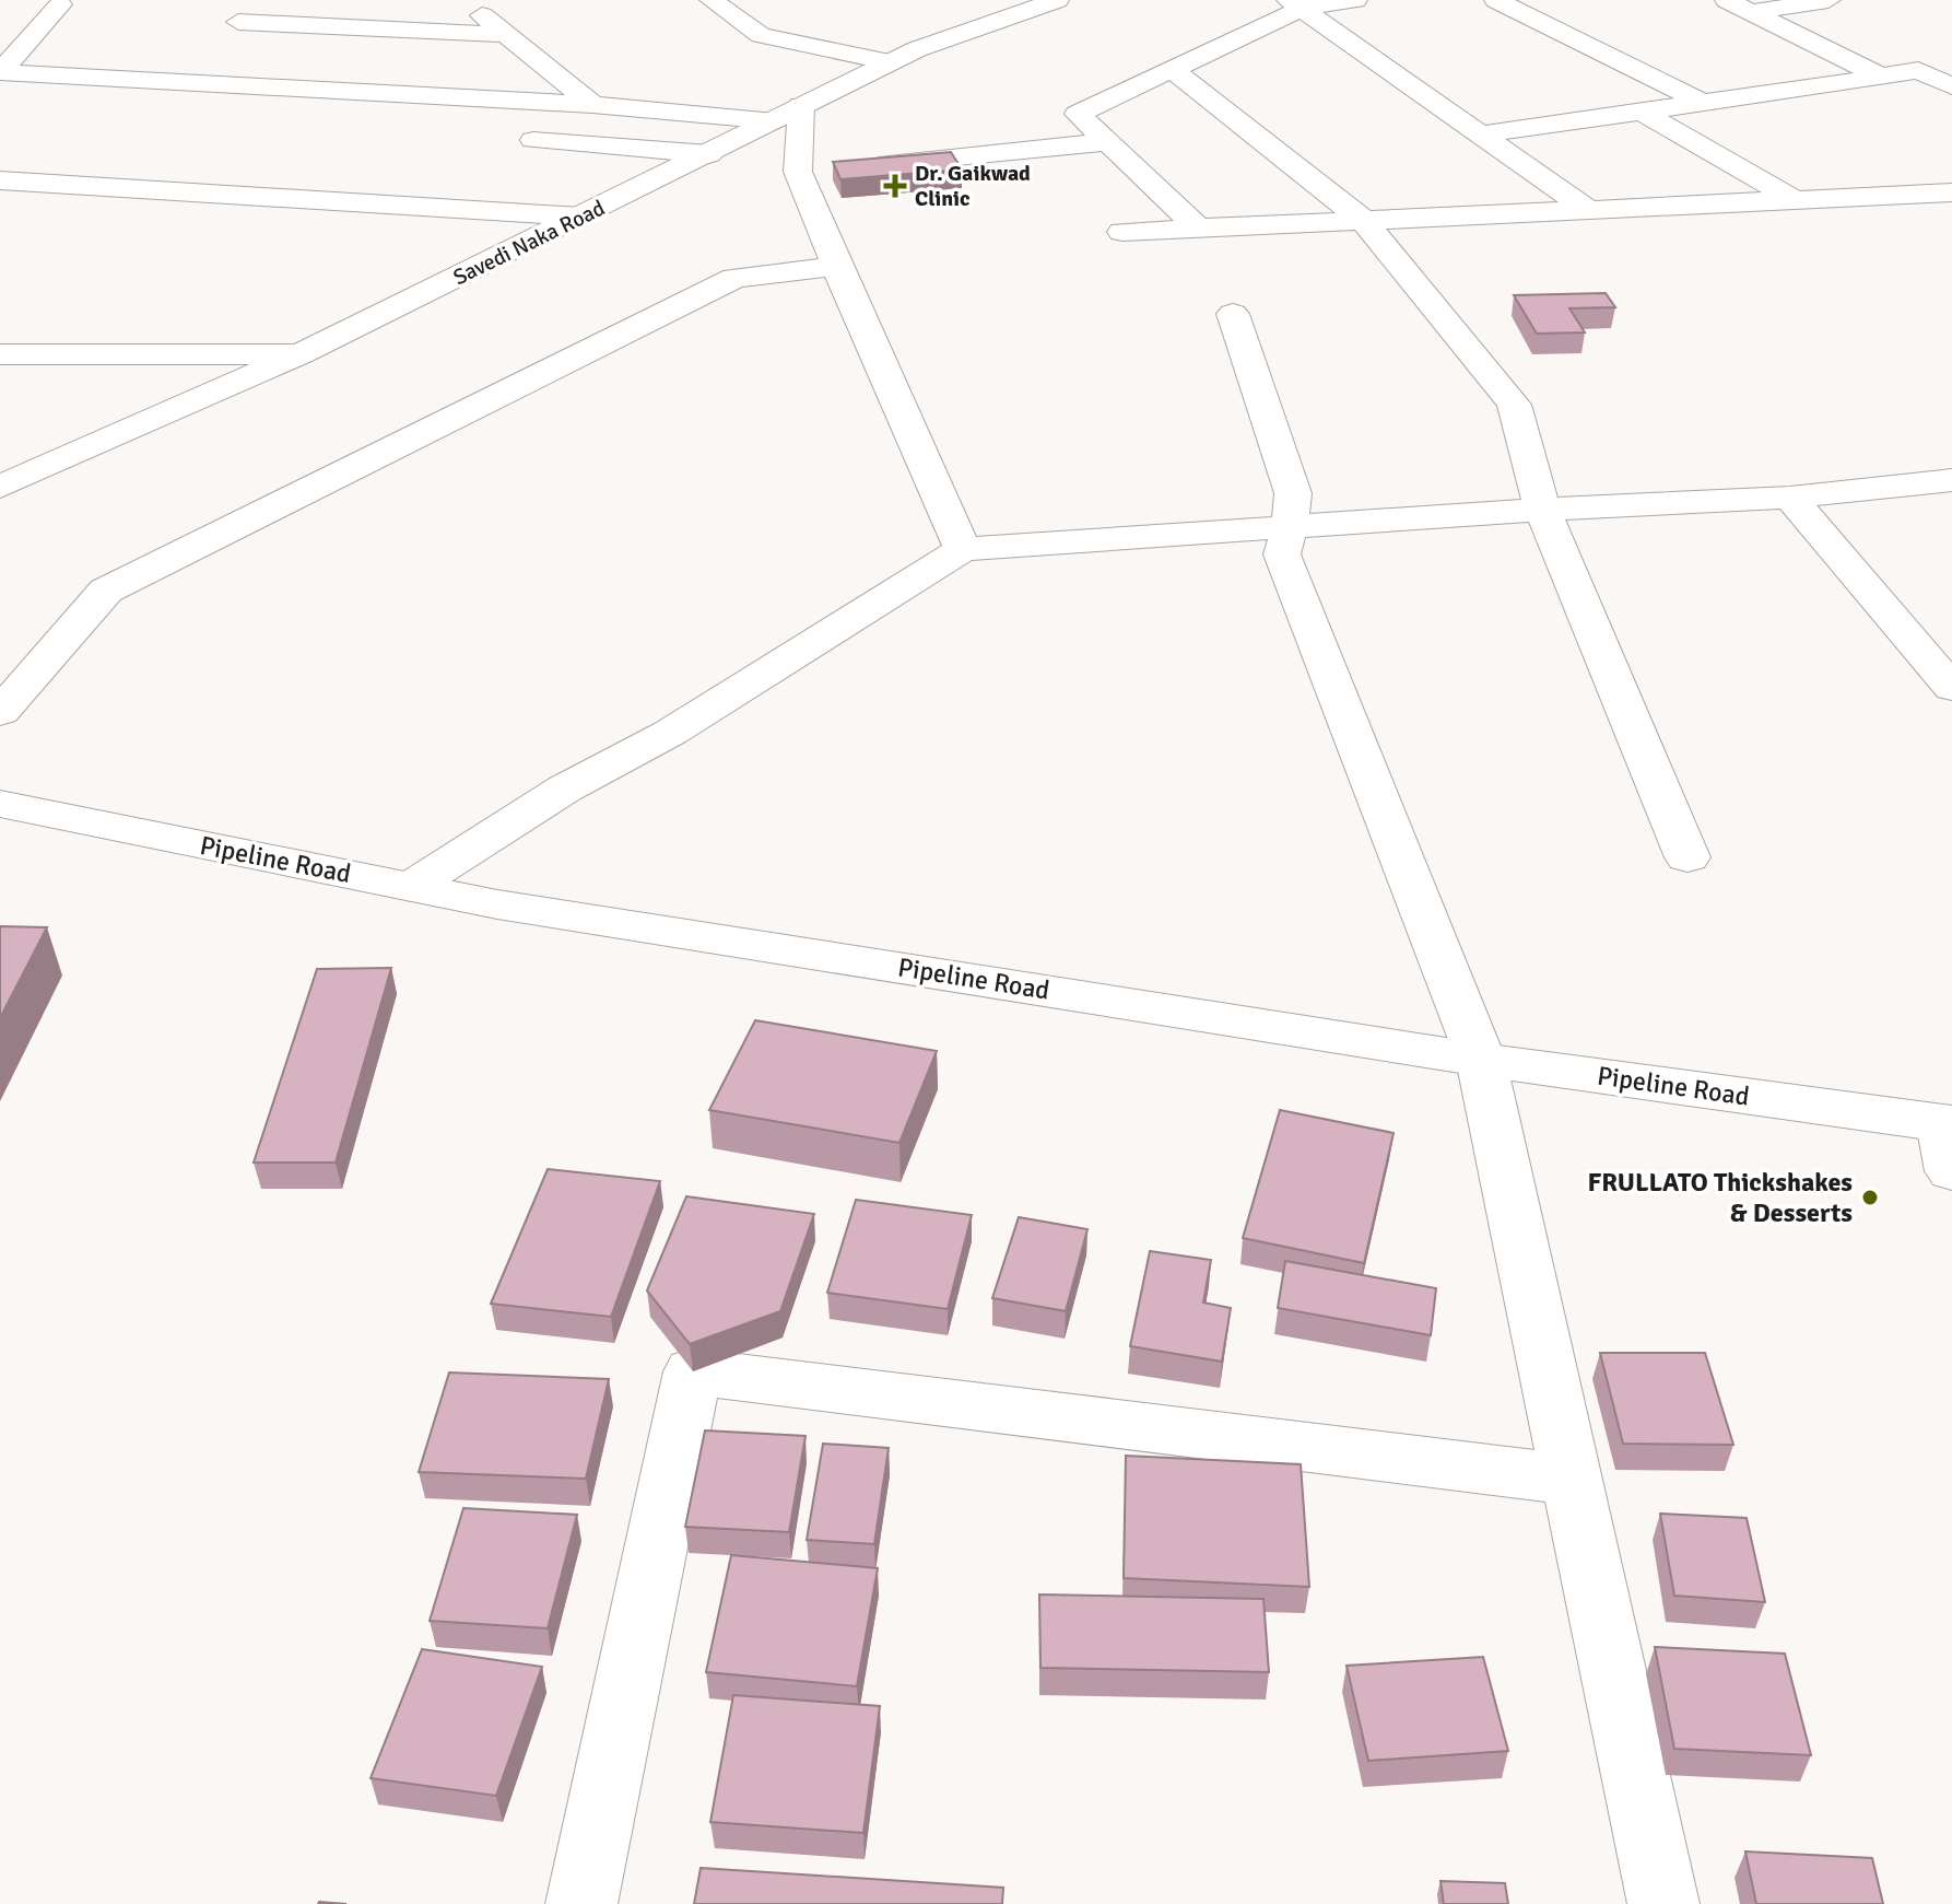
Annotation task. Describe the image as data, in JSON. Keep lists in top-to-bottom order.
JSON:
{
  "streets": {
    "street": ["Savedi Naka Road", "Pipeline Road"]
  },
  "places": {
    "health": ["Dr. Gaikwad Clinic"],
    "other": ["FRULLATO Thickshakes & Desserts"]
  }
}
